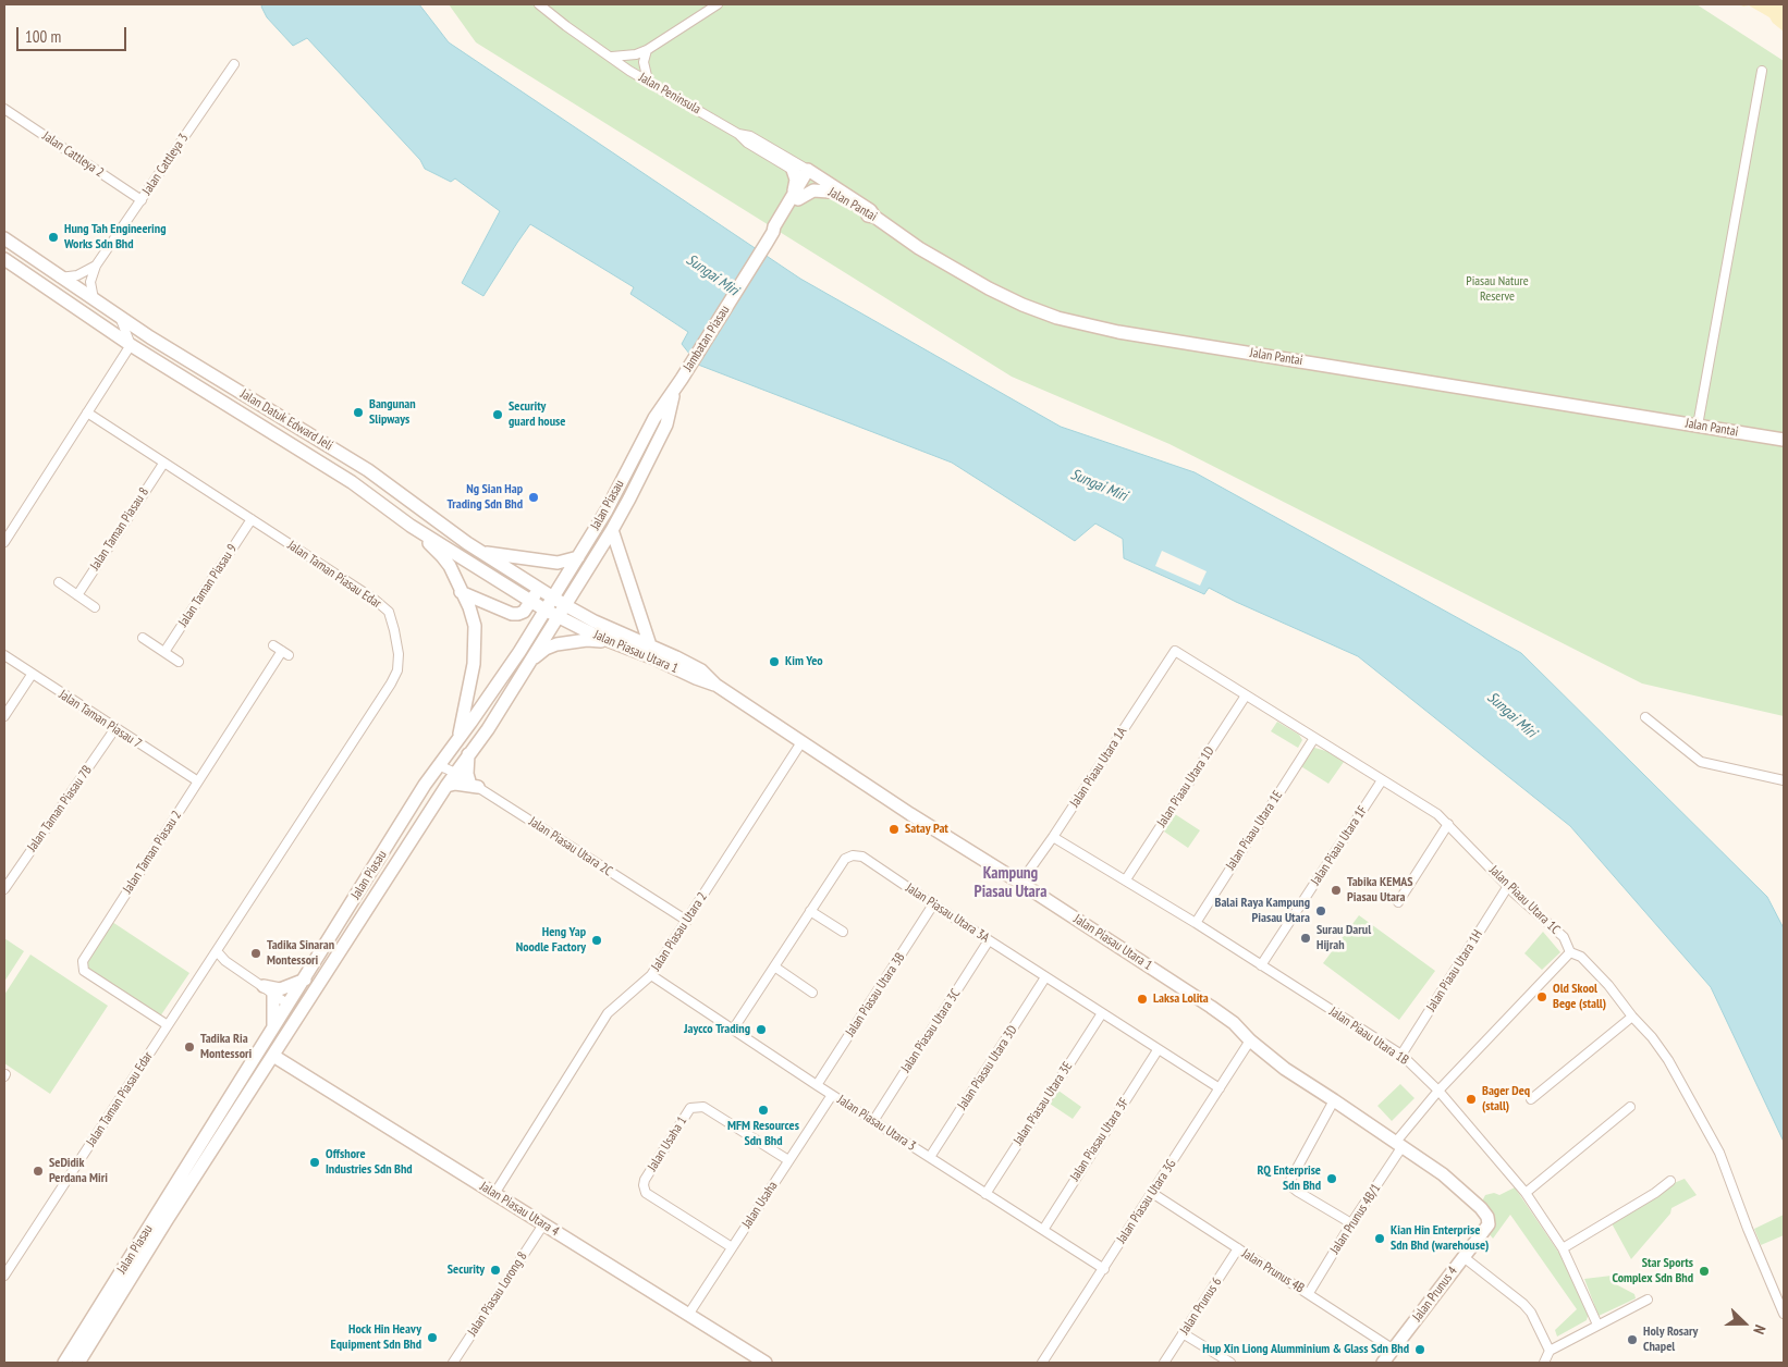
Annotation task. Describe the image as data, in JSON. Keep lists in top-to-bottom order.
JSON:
{
  "streets": {
    "street": [
      "Jalan Peninsula",
      "Jalan Cattleya 2",
      "Jalan Cattleya 3",
      "Jalan Pantai",
      "Jambatan Piasau",
      "Jalan Datuk Edward Jeli",
      "Jalan Piasau",
      "Jalan Taman Piasau 8",
      "Jalan Taman Piasau Edar",
      "Jalan Taman Piasau 9",
      "Jalan Piasau Utara 1",
      "Jalan Taman Piasau 7",
      "Jalan Piaau Utara 1A",
      "Jalan Piaau Utara 1D",
      "Jalan Taman Piasau 7B",
      "Jalan Piaau Utara 1E",
      "Jalan Piaau Utara 1F",
      "Jalan Piasau Utara 2C",
      "Jalan Taman Piasau 2",
      "Jalan Piaau Utara 1C",
      "Jalan Piasau Utara 3A",
      "Jalan Piasau Utara 2",
      "Jalan Piaau Utara 1H",
      "Jalan Piasau Utara 3B",
      "Jalan Piasau Utara 3C",
      "Jalan Piaau Utara 1B",
      "Jalan Piasau Utara 3D",
      "Jalan Piasau Utara 3E",
      "Jalan Piasau Utara 3",
      "Jalan Piasau Utara 3F",
      "Jalan Usaha 1",
      "Jalan Piasau Utara 3G",
      "Jalan Usaha",
      "Jalan Piasau Utara 4",
      "Jalan Prunus 4B/1",
      "Jalan Prunus 4B",
      "Jalan Piasau Lorong 8",
      "Jalan Prunus 4",
      "Jalan Prunus 6"
    ]
  },
  "crossings": [
    ["Jalan Peninsula", "Jalan Pantai"],
    ["Jalan Peninsula", "Jambatan Piasau"],
    ["Jalan Cattleya 2", "Jalan Cattleya 3"],
    ["Jalan Cattleya 3", "Jalan Datuk Edward Jeli"],
    ["Jalan Pantai", "Jambatan Piasau"],
    ["Jambatan Piasau", "Jalan Piasau"],
    ["Jalan Datuk Edward Jeli", "Jalan Piasau"],
    ["Jalan Datuk Edward Jeli", "Jalan Piasau Utara 1"],
    ["Jalan Piasau", "Jalan Piasau Utara 1"],
    ["Jalan Piasau", "Jalan Piasau Utara 2C"],
    ["Jalan Piasau", "Jalan Piasau Utara 4"],
    ["Jalan Taman Piasau 8", "Jalan Taman Piasau Edar"],
    ["Jalan Taman Piasau Edar", "Jalan Taman Piasau 9"],
    ["Jalan Taman Piasau Edar", "Jalan Taman Piasau 2"],
    ["Jalan Piasau Utara 1", "Jalan Piaau Utara 1A"],
    ["Jalan Piasau Utara 1", "Jalan Piasau Utara 2"],
    ["Jalan Piasau Utara 1", "Jalan Piasau Utara 3G"],
    ["Jalan Piasau Utara 1", "Jalan Prunus 4B/1"],
    ["Jalan Piasau Utara 1", "Jalan Prunus 4"],
    ["Jalan Taman Piasau 7", "Jalan Taman Piasau 7B"],
    ["Jalan Taman Piasau 7", "Jalan Taman Piasau 2"],
    ["Jalan Piaau Utara 1A", "Jalan Piaau Utara 1C"],
    ["Jalan Piaau Utara 1A", "Jalan Piaau Utara 1B"],
    ["Jalan Piaau Utara 1D", "Jalan Piaau Utara 1C"],
    ["Jalan Piaau Utara 1D", "Jalan Piaau Utara 1B"],
    ["Jalan Piaau Utara 1E", "Jalan Piaau Utara 1C"],
    ["Jalan Piaau Utara 1E", "Jalan Piaau Utara 1B"],
    ["Jalan Piaau Utara 1F", "Jalan Piaau Utara 1C"],
    ["Jalan Piaau Utara 1F", "Jalan Piaau Utara 1B"],
    ["Jalan Piasau Utara 2C", "Jalan Piasau Utara 2"],
    ["Jalan Piaau Utara 1C", "Jalan Piaau Utara 1H"],
    ["Jalan Piaau Utara 1C", "Jalan Prunus 4B/1"],
    ["Jalan Piasau Utara 3A", "Jalan Piasau Utara 3B"],
    ["Jalan Piasau Utara 3A", "Jalan Piasau Utara 3C"],
    ["Jalan Piasau Utara 3A", "Jalan Piasau Utara 3D"],
    ["Jalan Piasau Utara 3A", "Jalan Piasau Utara 3E"],
    ["Jalan Piasau Utara 3A", "Jalan Piasau Utara 3"],
    ["Jalan Piasau Utara 3A", "Jalan Piasau Utara 3F"],
    ["Jalan Piasau Utara 3A", "Jalan Piasau Utara 3G"],
    ["Jalan Piasau Utara 2", "Jalan Piasau Utara 3"],
    ["Jalan Piasau Utara 2", "Jalan Piasau Utara 4"],
    ["Jalan Piaau Utara 1H", "Jalan Piaau Utara 1B"],
    ["Jalan Piasau Utara 3B", "Jalan Piasau Utara 3"],
    ["Jalan Piasau Utara 3C", "Jalan Piasau Utara 3"],
    ["Jalan Piaau Utara 1B", "Jalan Prunus 4B/1"],
    ["Jalan Piasau Utara 3D", "Jalan Piasau Utara 3"],
    ["Jalan Piasau Utara 3E", "Jalan Piasau Utara 3"],
    ["Jalan Piasau Utara 3", "Jalan Piasau Utara 3F"],
    ["Jalan Piasau Utara 3", "Jalan Piasau Utara 3G"],
    ["Jalan Piasau Utara 3", "Jalan Usaha"],
    ["Jalan Usaha 1", "Jalan Usaha"],
    ["Jalan Piasau Utara 3G", "Jalan Prunus 4B"],
    ["Jalan Usaha", "Jalan Piasau Utara 4"],
    ["Jalan Piasau Utara 4", "Jalan Piasau Lorong 8"],
    ["Jalan Prunus 4B/1", "Jalan Prunus 4B"],
    ["Jalan Prunus 4B", "Jalan Prunus 4"],
    ["Jalan Prunus 4B", "Jalan Prunus 6"]
  ],
  "districts": ["Kampung Piasau Utara"],
  "water": ["Sungai Miri"],
  "parks": ["Piasau Nature Reserve"],
  "places": [
    "Hung Tah Engineering Works Sdn Bhd",
    "Bangunan Slipways",
    "Security guard house",
    "Ng Sian Hap Trading Sdn Bhd",
    "Kim Yeo",
    "Satay Pat",
    "Tabika KEMAS Piasau Utara",
    "Balai Raya Kampung Piasau Utara",
    "Surau Darul Hijrah",
    "Heng Yap Noodle Factory",
    "Tadika Sinaran Montessori",
    "Old Skool Bege (stall)",
    "Laksa Lolita",
    "Jaycco Trading",
    "Tadika Ria Montessori",
    "Bager Deq (stall)",
    "MFM Resources Sdn Bhd",
    "Offshore Industries Sdn Bhd",
    "SeDidik Perdana Miri",
    "RQ Enterprise Sdn Bhd",
    "Kian Hin Enterprise Sdn Bhd (warehouse)",
    "Security",
    "Star Sports Complex Sdn Bhd",
    "Hock Hin Heavy Equipment Sdn Bhd",
    "Holy Rosary Chapel",
    "Hup Xin Liong Alumminium & Glass Sdn Bhd"
  ],
  "scale_bar": "100 m",
  "north": "right"
}
